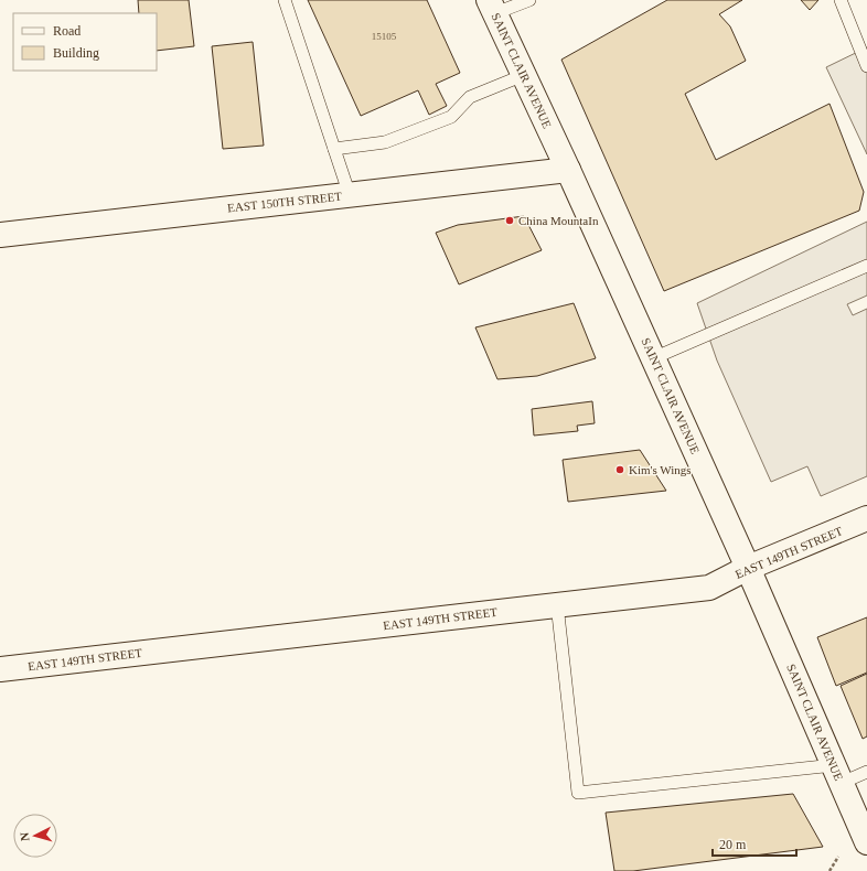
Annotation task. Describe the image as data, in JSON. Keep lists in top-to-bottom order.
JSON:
{
  "streets": {
    "street": ["SAINT CLAIR AVENUE", "EAST 150TH STREET", "EAST 149TH STREET"]
  },
  "crossings": [
    ["SAINT CLAIR AVENUE", "EAST 150TH STREET"],
    ["SAINT CLAIR AVENUE", "EAST 149TH STREET"]
  ],
  "places": ["China MountaIn", "Kim's Wings"],
  "house_numbers": ["15105"],
  "legend": ["Road", "Building"],
  "scale_bar": "20 m",
  "north": "left"
}
